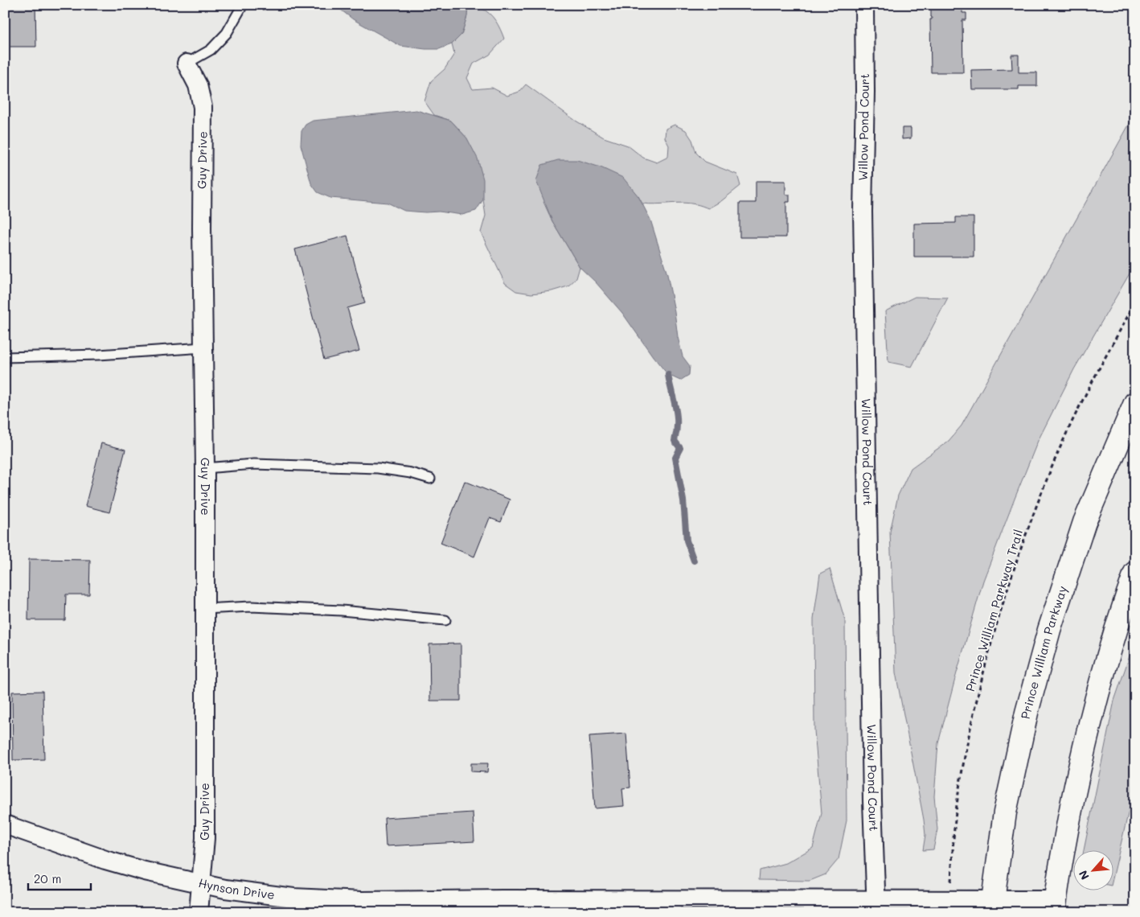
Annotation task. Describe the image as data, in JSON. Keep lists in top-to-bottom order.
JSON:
{
  "streets": {
    "highway": ["Prince William Parkway"],
    "street": ["Willow Pond Court", "Guy Drive", "Hynson Drive"],
    "path": ["Prince William Parkway Trail"]
  },
  "crossings": [
    ["Willow Pond Court", "Hynson Drive"],
    ["Guy Drive", "Hynson Drive"],
    ["Prince William Parkway", "Hynson Drive"]
  ],
  "scale_bar": "20 m",
  "north": "bottom left"
}
